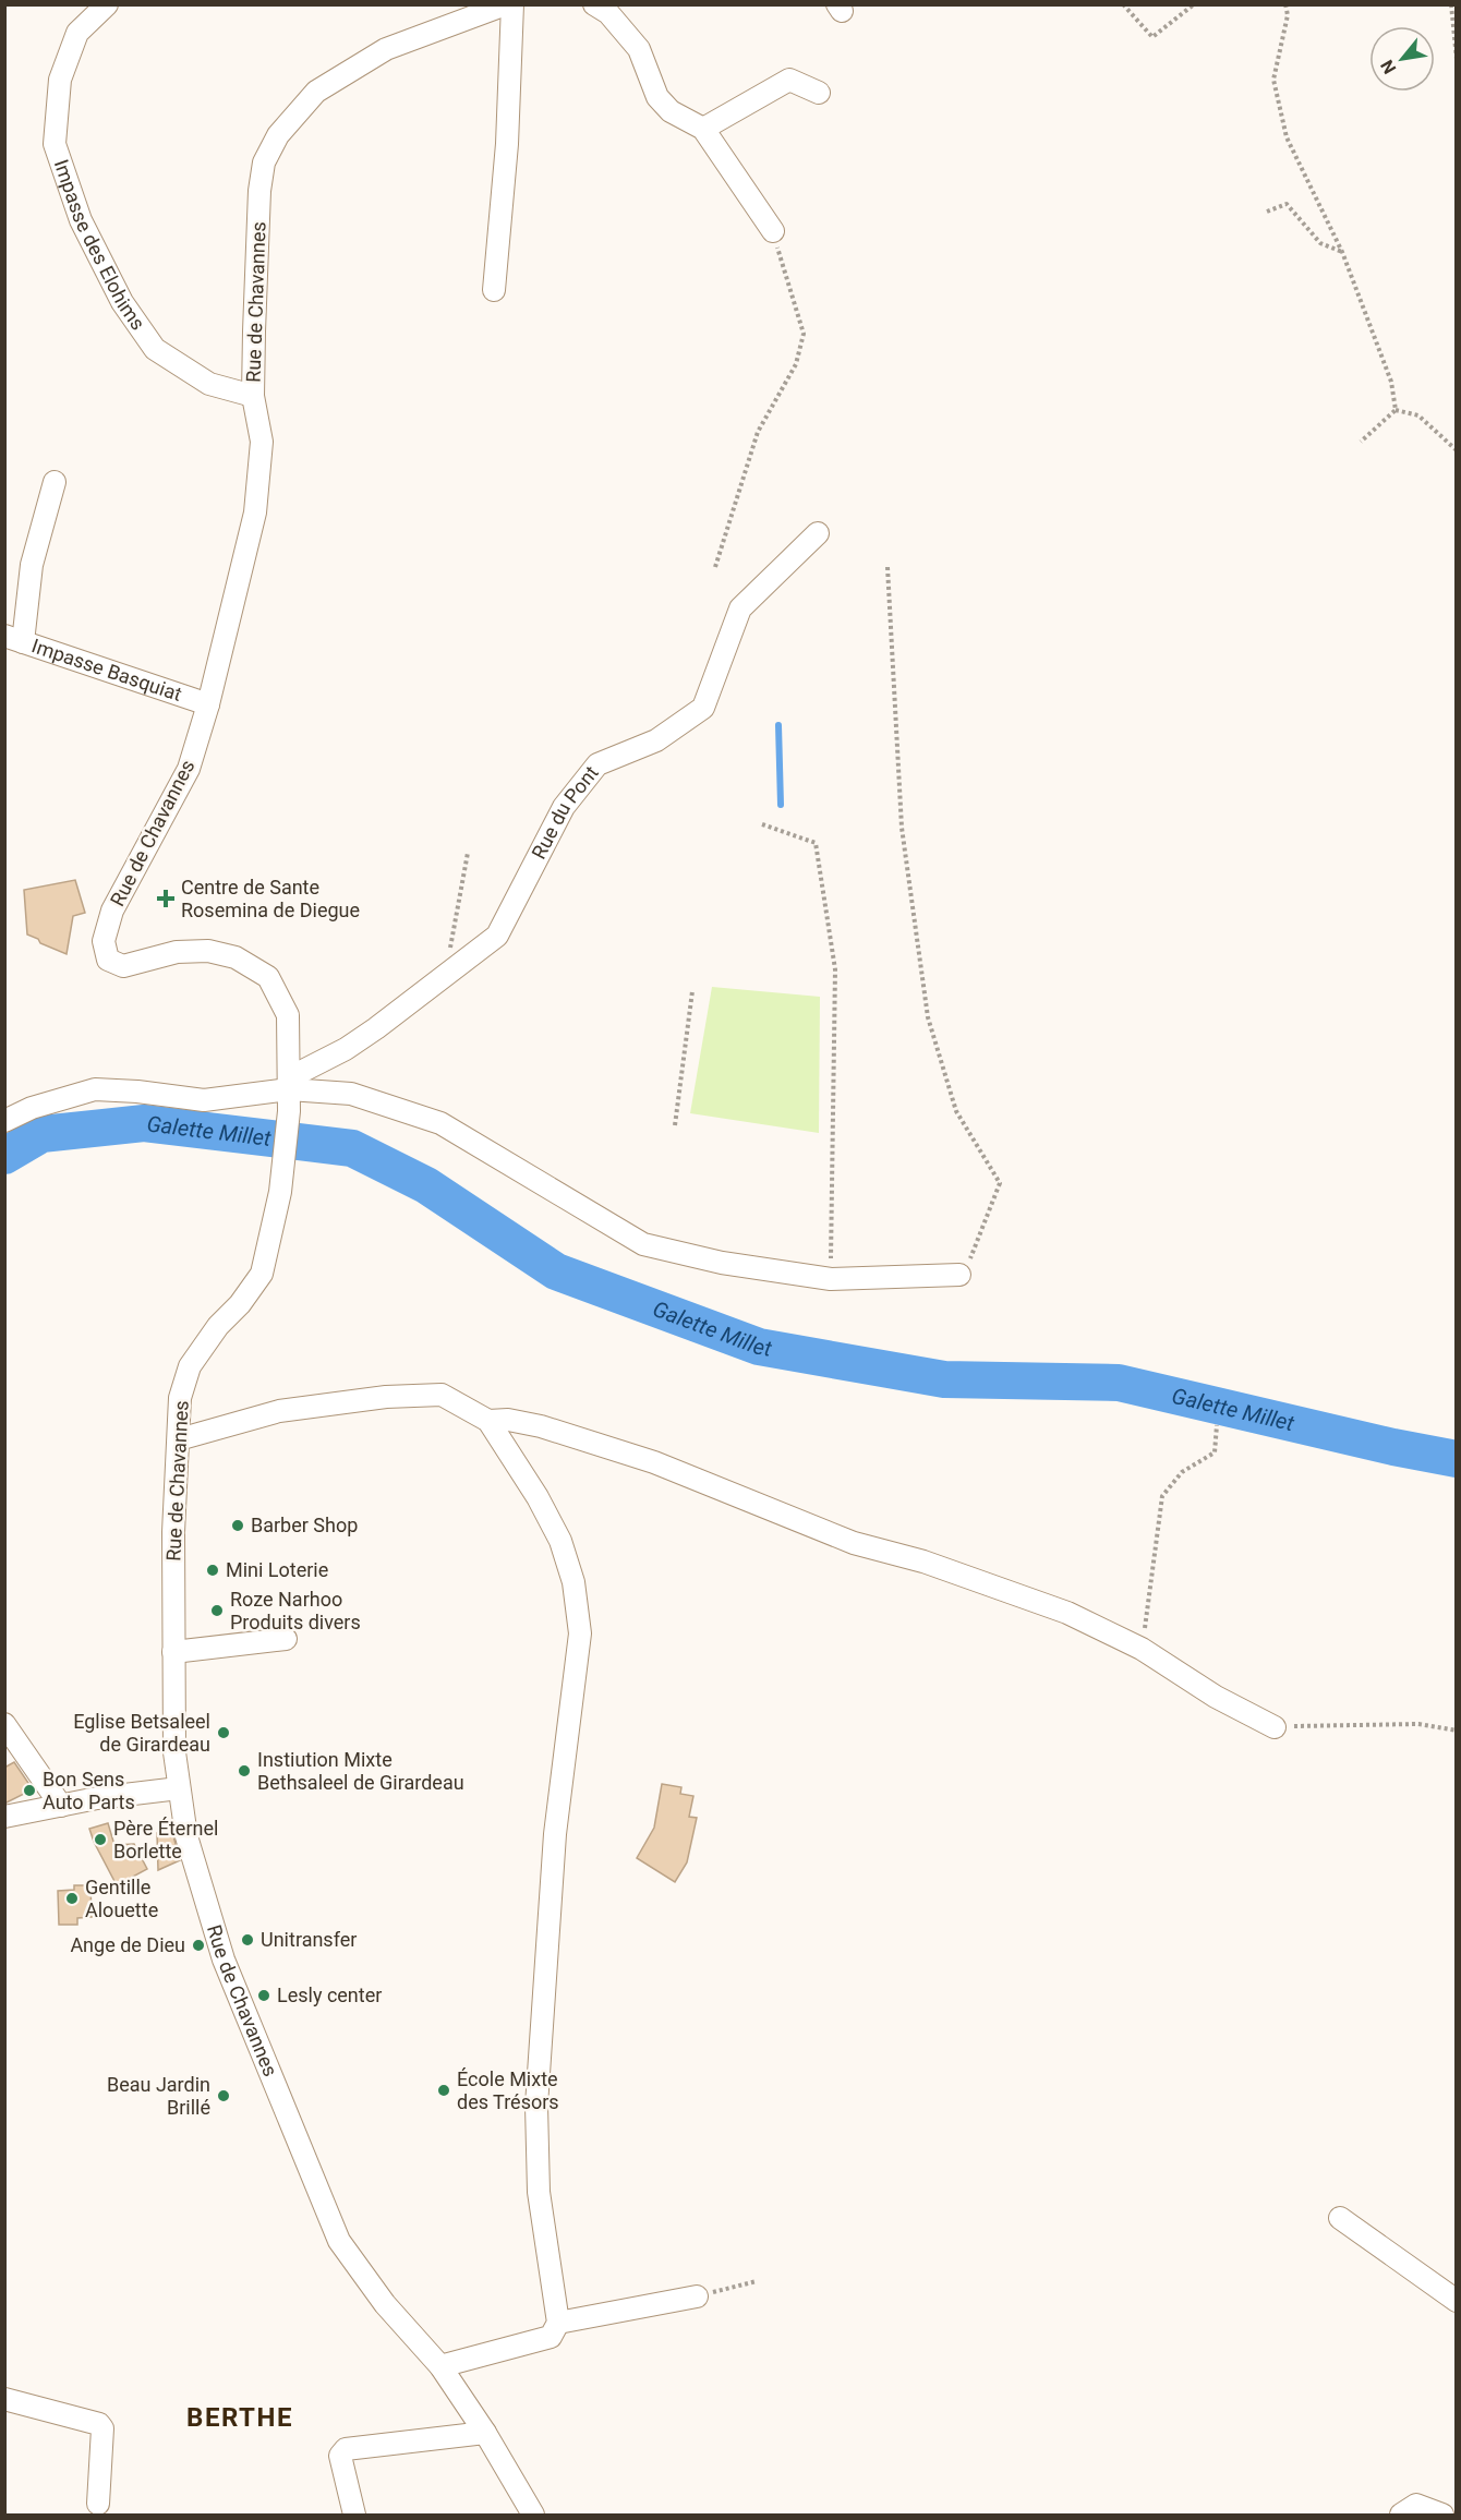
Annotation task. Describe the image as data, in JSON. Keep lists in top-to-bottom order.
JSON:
{
  "streets": {
    "street": [
      "Impasse des Elohims",
      "Rue de Chavannes",
      "Impasse Basquiat",
      "Rue du Pont"
    ]
  },
  "crossings": [
    ["Impasse des Elohims", "Rue de Chavannes"],
    ["Rue de Chavannes", "Impasse Basquiat"],
    ["Rue de Chavannes", "Rue du Pont"]
  ],
  "districts": ["BERTHE"],
  "water": ["Galette Millet"],
  "places": {
    "health": ["Centre de Sante Rosemina de Diegue"],
    "other": [
      "Barber Shop",
      "Mini Loterie",
      "Roze Narhoo Produits divers",
      "Eglise Betsaleel de Girardeau",
      "Instiution Mixte Bethsaleel de Girardeau",
      "Bon Sens Auto Parts",
      "Père Éternel Borlette",
      "Gentille Alouette",
      "Unitransfer",
      "Ange de Dieu",
      "Lesly center",
      "École Mixte des Trésors",
      "Beau Jardin Brillé"
    ]
  },
  "north": "bottom left"
}
